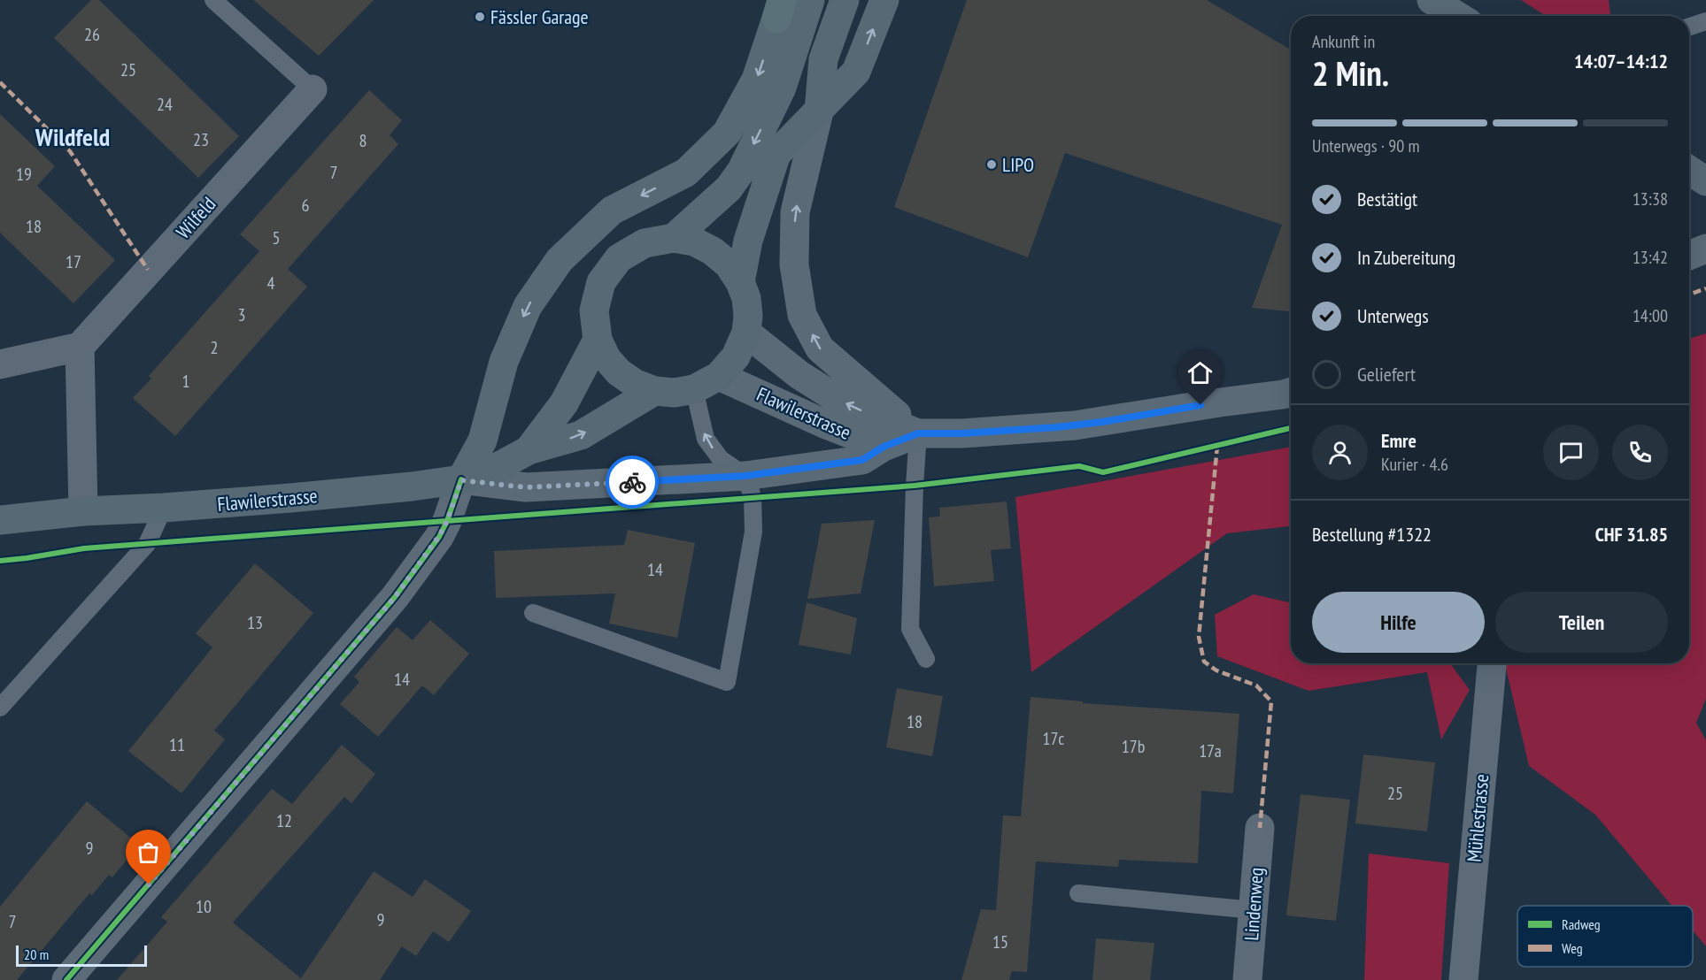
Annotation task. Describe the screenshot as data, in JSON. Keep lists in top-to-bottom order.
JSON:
{
  "streets": {
    "main road": ["Flawilerstrasse"],
    "street": ["Wilfeld", "Mühlestrasse", "Lindenweg"]
  },
  "districts": ["Wildfeld"],
  "places": ["Fässler Garage", "LIPO"],
  "house_numbers": [
    "26",
    "25",
    "24",
    "23",
    "8",
    "7",
    "19",
    "6",
    "18",
    "5",
    "17",
    "4",
    "3",
    "2",
    "1",
    "14",
    "13",
    "14",
    "18",
    "17c",
    "11",
    "17b",
    "17a",
    "25",
    "12",
    "9",
    "10",
    "9",
    "7",
    "15"
  ],
  "legend": ["Radweg", "Weg"],
  "scale_bar": "20 m",
  "page": {
    "heading": ["2 Min.", "Ankunft in", "14:07–14:12"],
    "panel": [
      "Emre",
      "Kurier · 4.6",
      "Bestellung #1322",
      "CHF 31.85"
    ],
    "bar": "Unterwegs · 90 m",
    "list": [
      ["Bestätigt", "13:38"],
      ["In Zubereitung", "13:42"],
      ["Unterwegs", "14:00"],
      "Geliefert"
    ],
    "buttons": ["Hilfe", "Teilen"],
    "scale": "20 m"
  }
}
